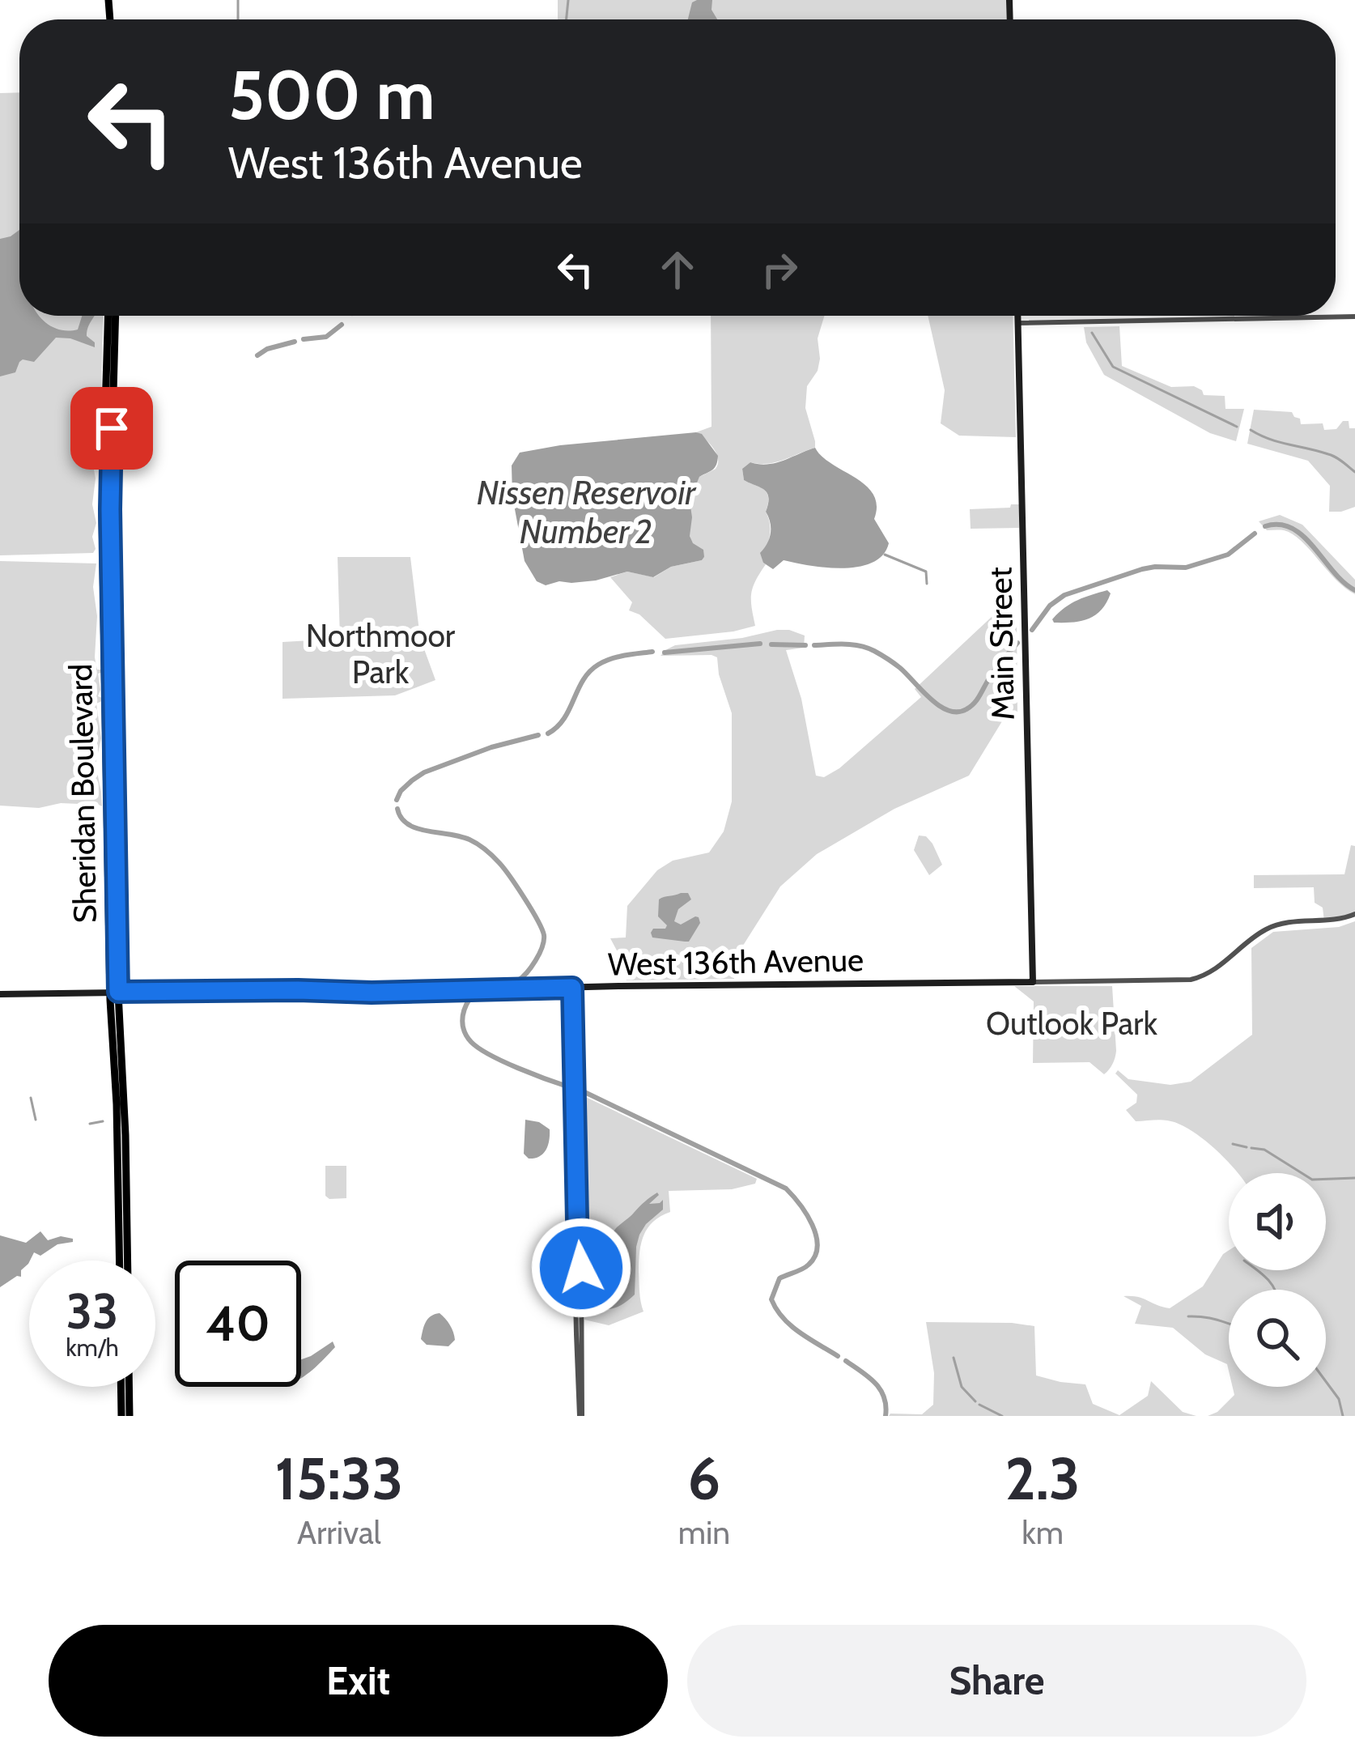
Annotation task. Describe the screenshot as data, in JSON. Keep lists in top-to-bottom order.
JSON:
{
  "streets": {
    "main road": ["Main Street", "Sheridan Boulevard", "West 136th Avenue"]
  },
  "crossings": [
    ["Main Street", "West 136th Avenue"],
    ["Sheridan Boulevard", "West 136th Avenue"]
  ],
  "water": ["Nissen Reservoir Number 2"],
  "parks": ["Northmoor Park", "Outlook Park"],
  "page": {
    "turn": ["500 m", "West 136th Avenue"],
    "speed": "33 km/h",
    "limit": "40",
    "eta": [
      "15:33",
      "Arrival",
      "6",
      "min",
      "2.3",
      "km"
    ],
    "buttons": ["Exit", "Share"]
  }
}
